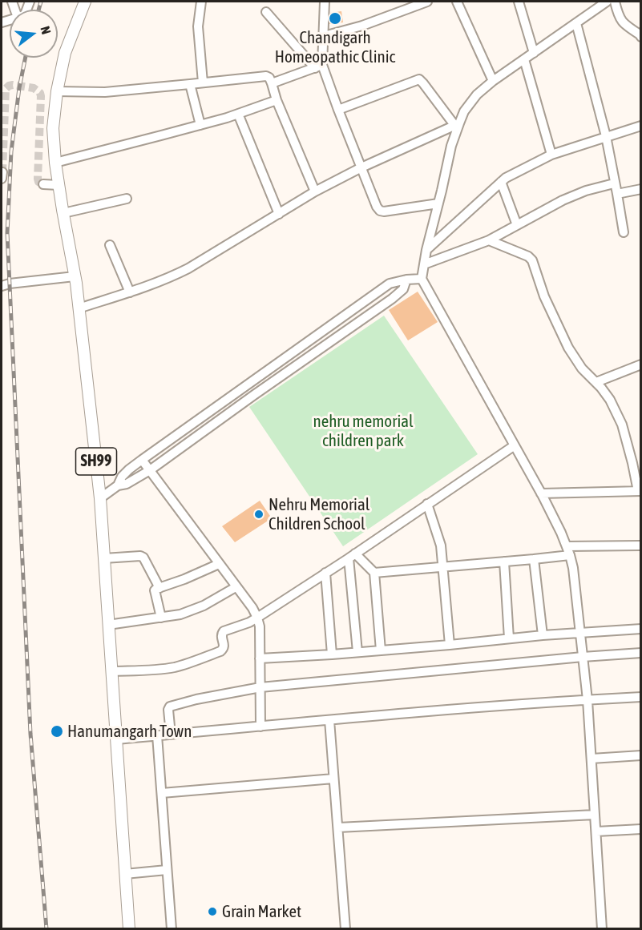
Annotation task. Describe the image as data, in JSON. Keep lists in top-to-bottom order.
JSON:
{
  "streets": {
    "main road": ["SH99"]
  },
  "parks": ["nehru memorial children park"],
  "places": [
    "Chandigarh Homeopathic Clinic",
    "Nehru Memorial Children School",
    "Hanumangarh Town",
    "Grain Market"
  ],
  "north": "right"
}
